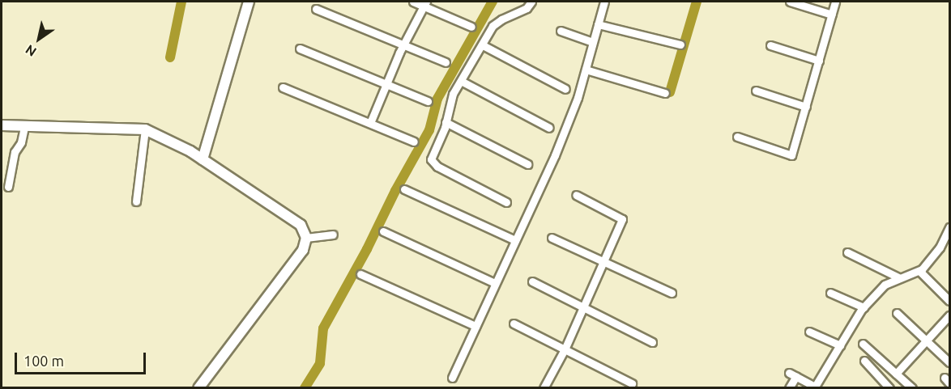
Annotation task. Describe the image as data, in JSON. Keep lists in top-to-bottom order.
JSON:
{
  "scale_bar": "100 m",
  "north": "bottom left"
}
